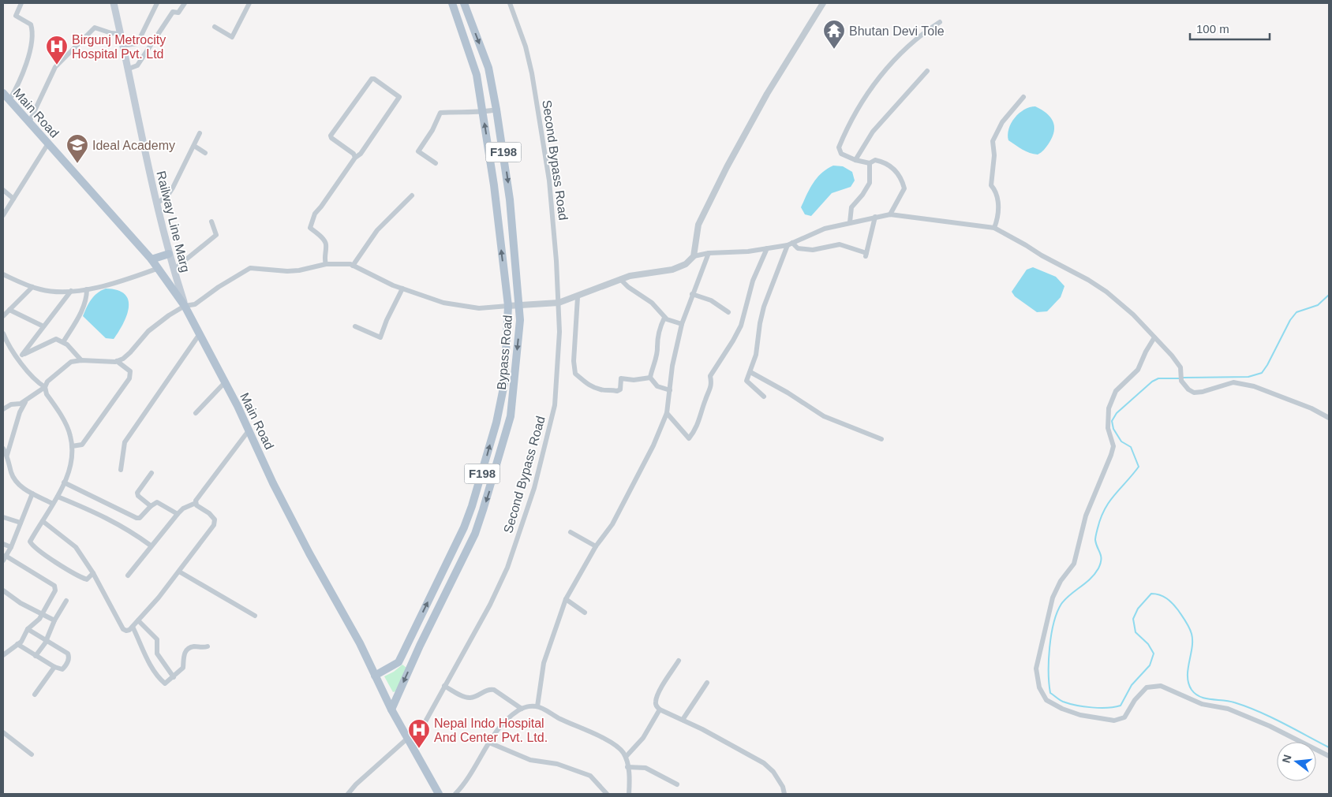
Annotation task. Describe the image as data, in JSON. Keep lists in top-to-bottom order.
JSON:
{
  "streets": {
    "main road": [
      "Main Road",
      "F198",
      "Railway Line Marg",
      "Bypass Road"
    ],
    "street": ["Second Bypass Road"]
  },
  "crossings": [
    ["Main Road", "F198"],
    ["Main Road", "Second Bypass Road"],
    ["Main Road", "Railway Line Marg"],
    ["F198", "Bypass Road"]
  ],
  "places": {
    "temple": ["Bhutan Devi Tole"],
    "hospital": ["Birgunj Metrocity Hospital Pvt. Ltd", "Nepal Indo Hospital And Center Pvt. Ltd."],
    "school or university": ["Ideal Academy"]
  },
  "scale_bar": "100 m",
  "north": "left"
}
